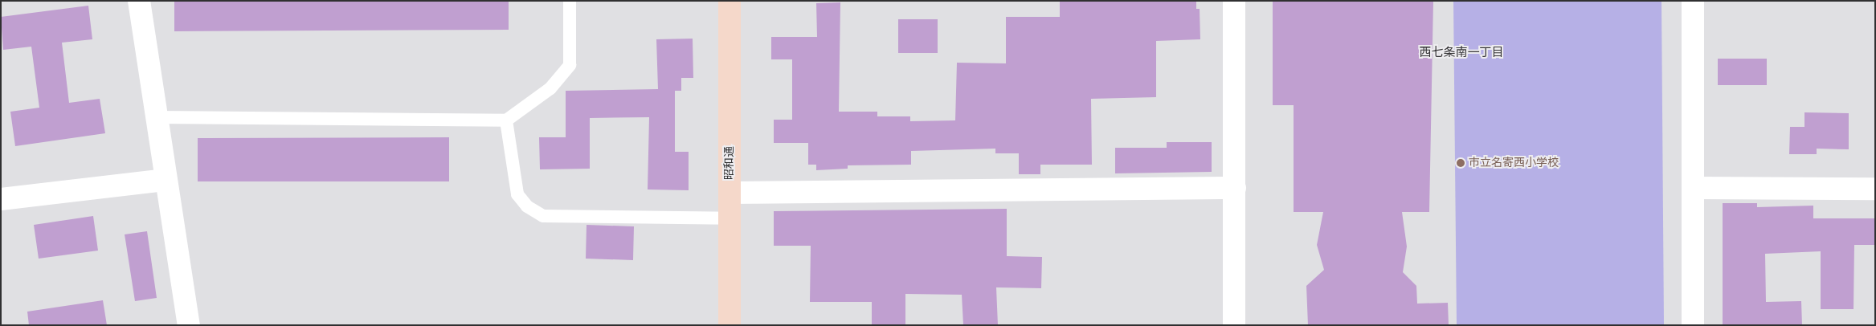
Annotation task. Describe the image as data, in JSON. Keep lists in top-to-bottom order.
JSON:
{
  "streets": {
    "street": ["昭和通"]
  },
  "districts": ["西七条南一丁目"],
  "places": ["市立名寄西小学校"]
}
